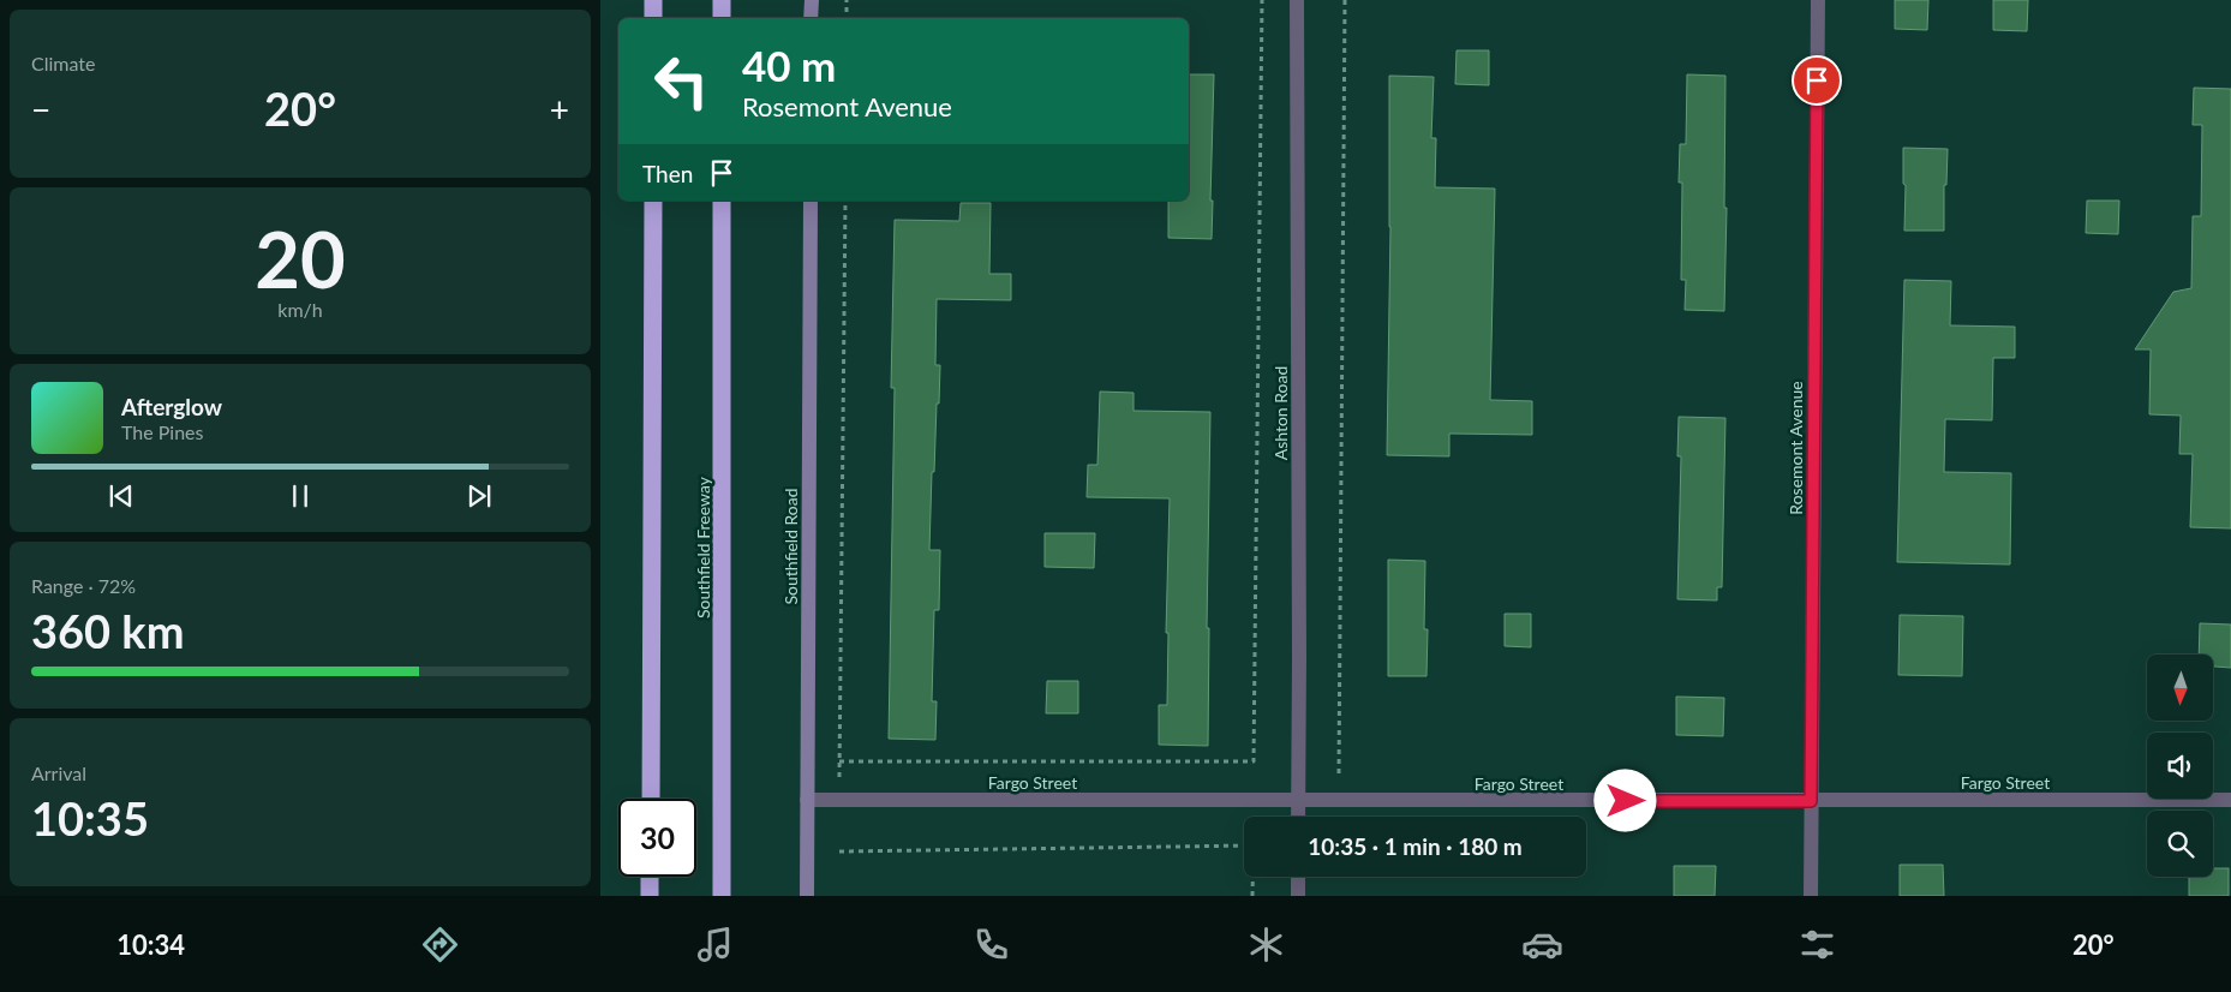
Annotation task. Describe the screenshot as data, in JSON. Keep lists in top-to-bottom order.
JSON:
{
  "streets": {
    "highway": ["Southfield Freeway"],
    "main road": ["Southfield Road"],
    "street": ["Ashton Road", "Rosemont Avenue", "Fargo Street"]
  },
  "crossings": [
    ["Ashton Road", "Fargo Street"],
    ["Rosemont Avenue", "Fargo Street"],
    ["Southfield Road", "Fargo Street"]
  ],
  "north": "bottom",
  "page": {
    "tile": [
      "Climate",
      ["20", "km/h"],
      ["Range · 72%", "360 km"],
      ["Arrival", "10:35"]
    ],
    "turn": ["40 m", "Rosemont Avenue"],
    "heat": ["−", "20°", "+"],
    "then": "Then",
    "song": ["Afterglow", "The Pines"],
    "limit": "30",
    "trip": "10:35 · 1 min · 180 m",
    "tabs": ["10:34", "20°"]
  }
}
